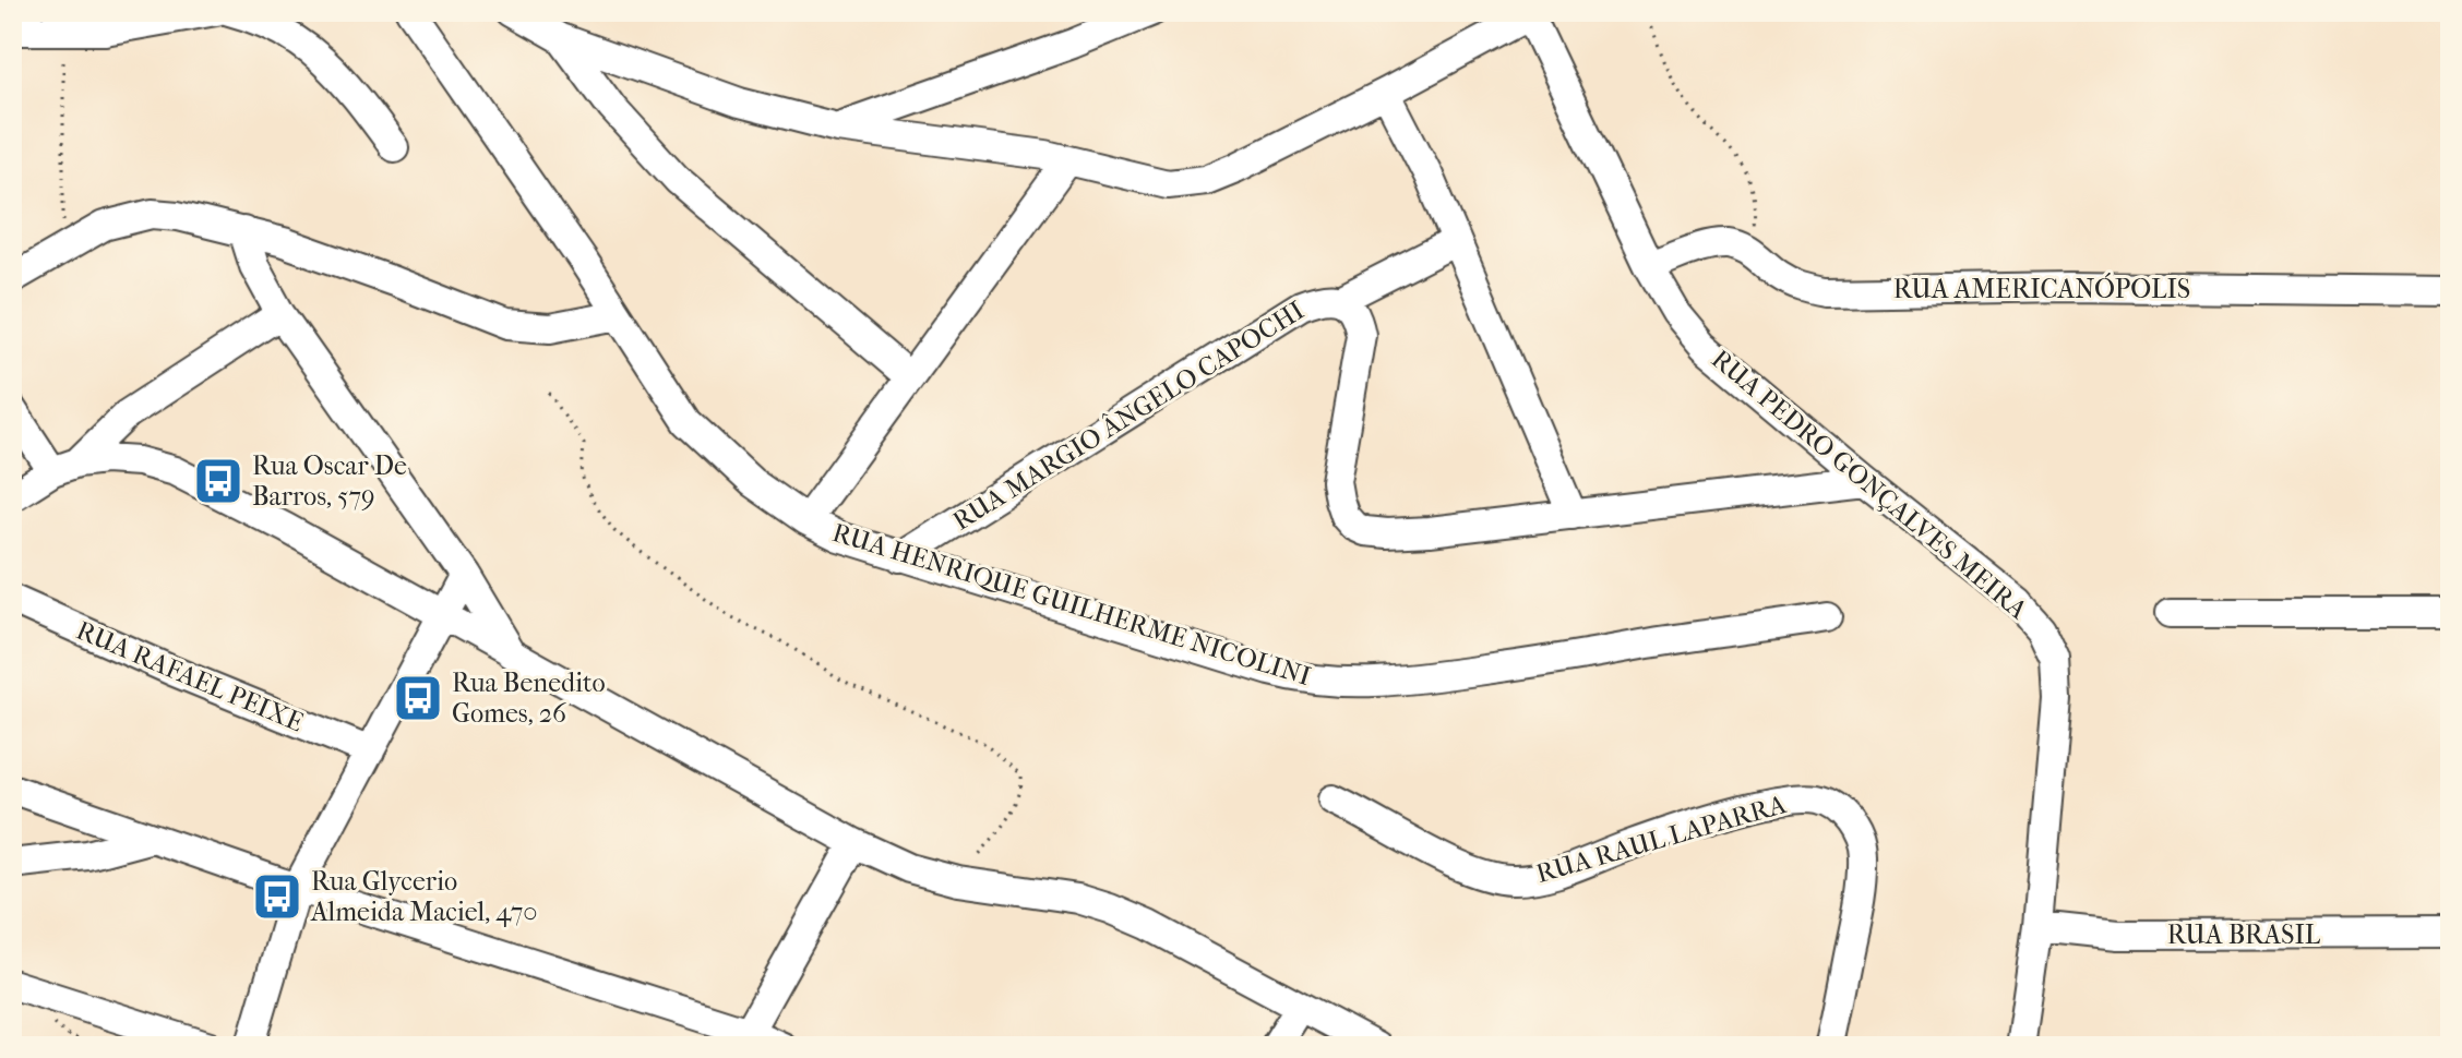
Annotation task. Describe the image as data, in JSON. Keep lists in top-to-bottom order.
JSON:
{
  "streets": {
    "street": [
      "RUA AMERICANÓPOLIS",
      "RUA MARGIO ÂNGELO CAPOCHI",
      "RUA PEDRO GONÇALVES MEIRA",
      "RUA HENRIQUE GUILHERME NICOLINI",
      "RUA RAFAEL PEIXE",
      "RUA RAUL LAPARRA",
      "RUA BRASIL"
    ]
  },
  "crossings": [
    ["RUA AMERICANÓPOLIS", "RUA PEDRO GONÇALVES MEIRA"],
    ["RUA MARGIO ÂNGELO CAPOCHI", "RUA PEDRO GONÇALVES MEIRA"],
    ["RUA MARGIO ÂNGELO CAPOCHI", "RUA HENRIQUE GUILHERME NICOLINI"],
    ["RUA PEDRO GONÇALVES MEIRA", "RUA BRASIL"]
  ],
  "places": {
    "bus stop": ["Rua Oscar De Barros, 579", "Rua Benedito Gomes, 26", "Rua Glycerio Almeida Maciel, 470"]
  }
}
